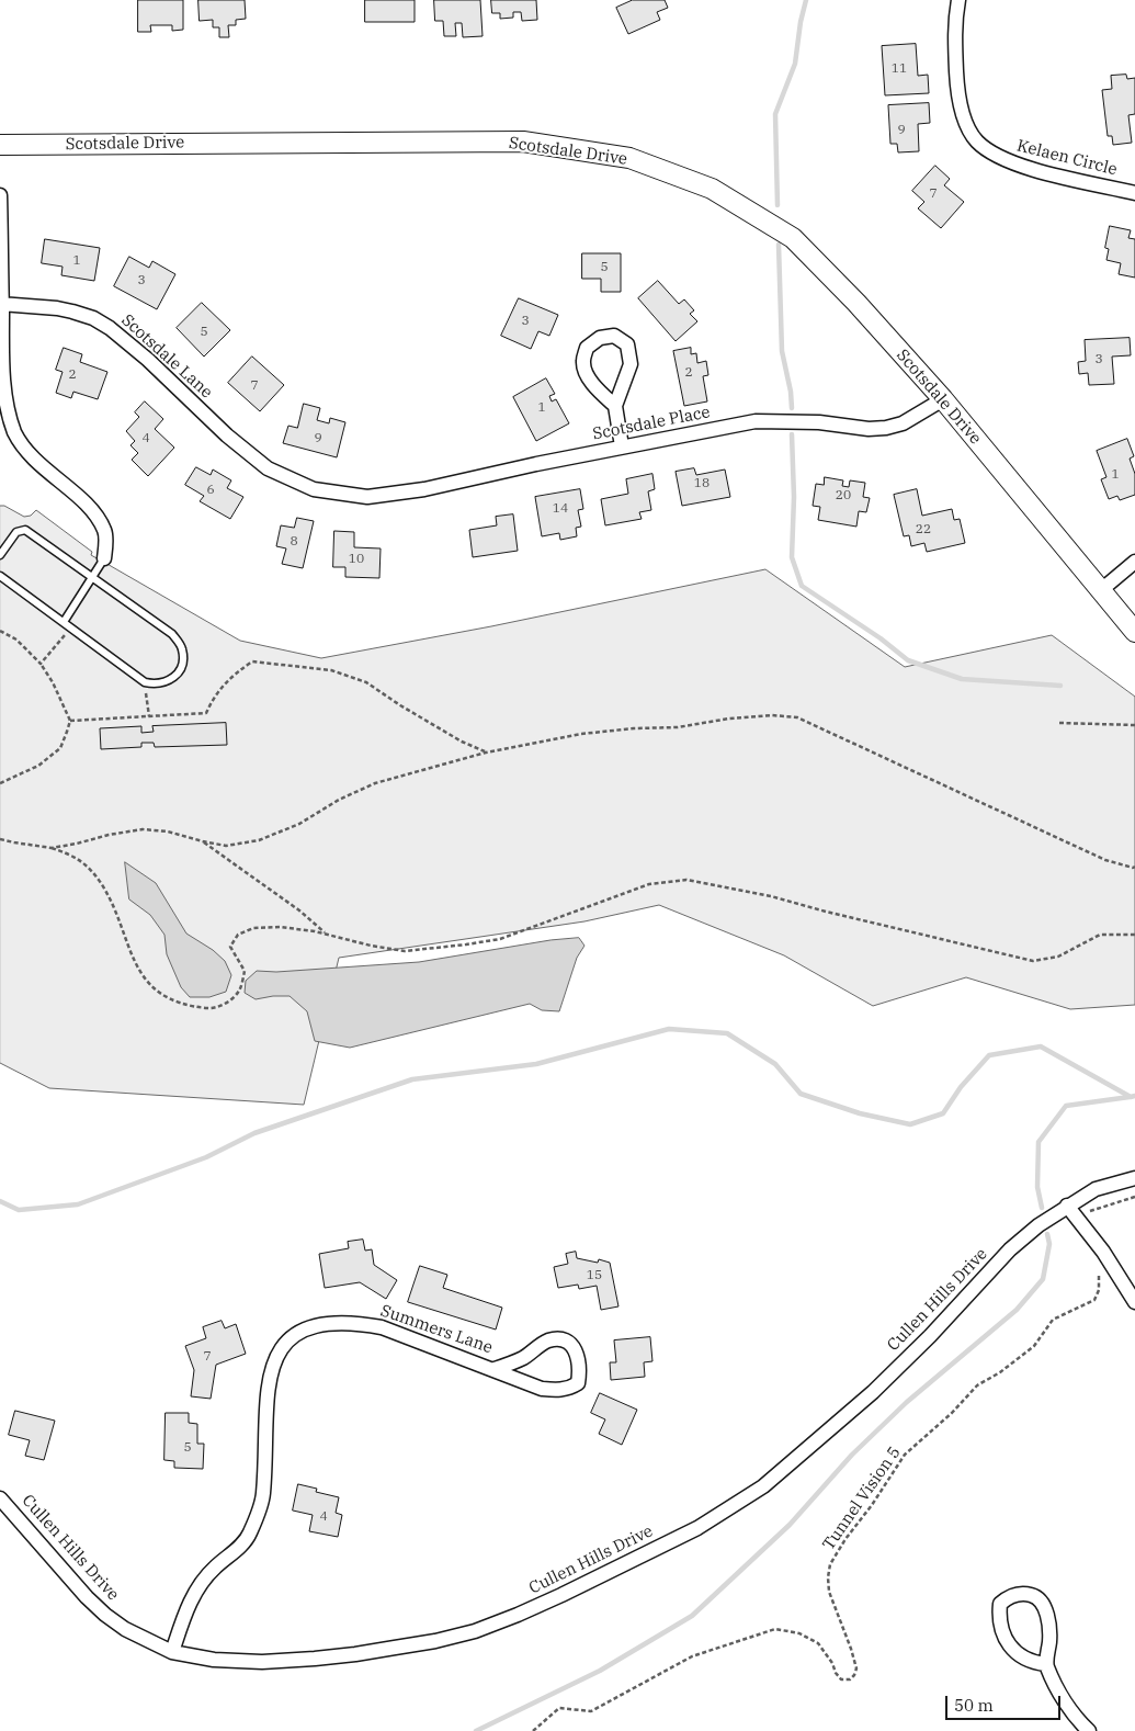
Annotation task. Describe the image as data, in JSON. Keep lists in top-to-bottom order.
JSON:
{
  "streets": {
    "street": [
      "Scotsdale Drive",
      "Kelaen Circle",
      "Scotsdale Lane",
      "Scotsdale Place",
      "Cullen Hills Drive",
      "Summers Lane"
    ],
    "path": ["Tunnel Vision 5"]
  },
  "crossings": [
    ["Scotsdale Drive", "Scotsdale Place"],
    ["Scotsdale Lane", "Scotsdale Place"],
    ["Cullen Hills Drive", "Summers Lane"]
  ],
  "house_numbers": [
    "11",
    "9",
    "7",
    "1",
    "5",
    "3",
    "3",
    "5",
    "3",
    "2",
    "2",
    "7",
    "1",
    "4",
    "9",
    "1",
    "18",
    "6",
    "20",
    "14",
    "22",
    "8",
    "10",
    "15",
    "7",
    "5",
    "4"
  ],
  "scale_bar": "50 m"
}
